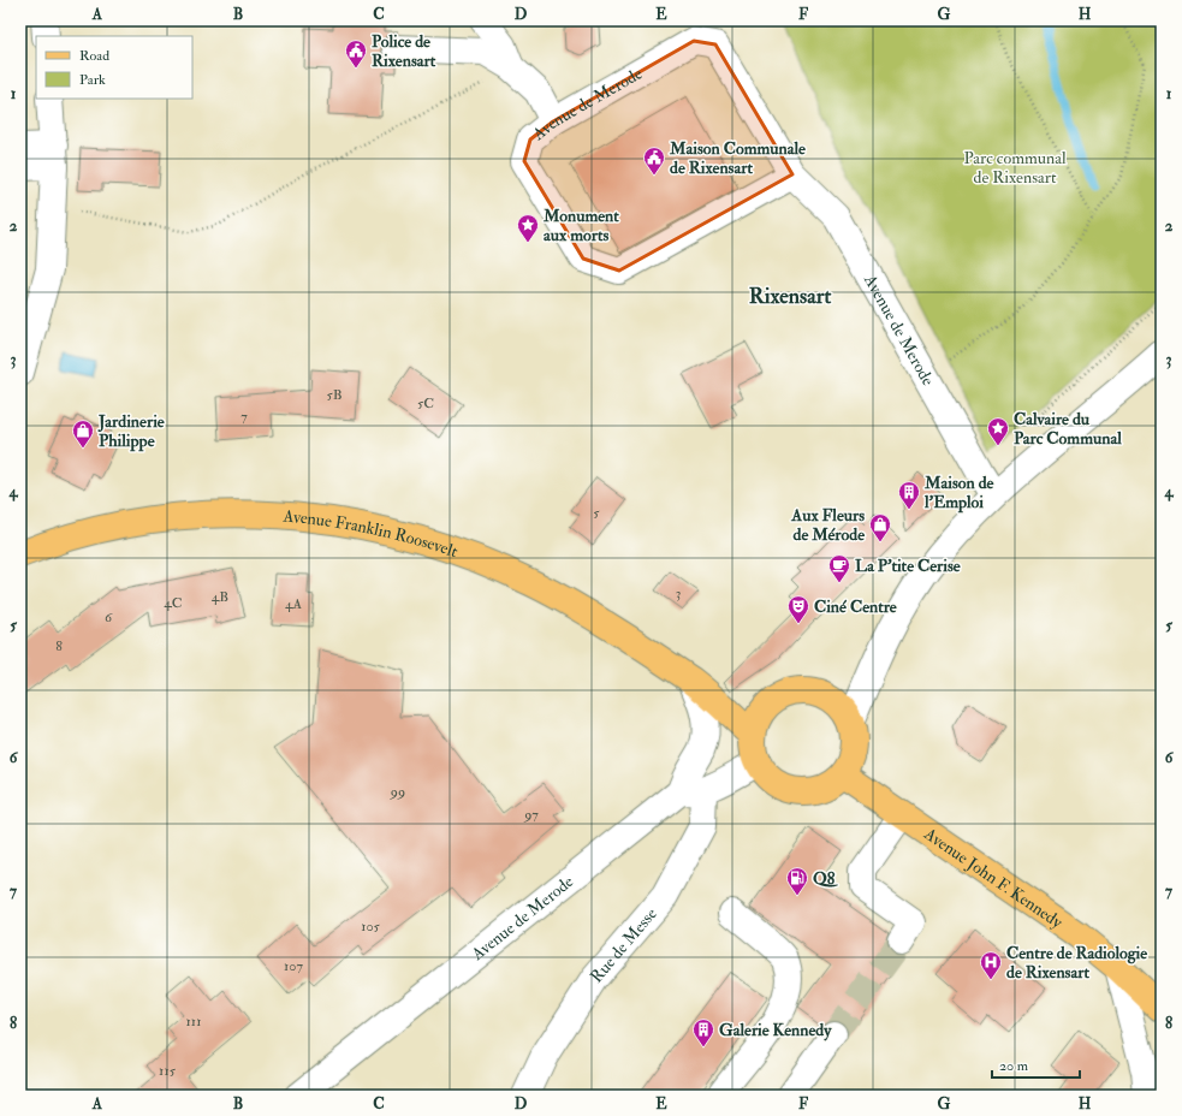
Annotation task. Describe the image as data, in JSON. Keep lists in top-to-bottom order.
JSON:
{
  "streets": {
    "main road": ["Avenue Franklin Roosevelt", "Avenue John F. Kennedy"],
    "street": ["Avenue de Merode", "Rue de Messe"]
  },
  "crossings": [
    ["Avenue de Merode", "Avenue Franklin Roosevelt"],
    ["Avenue de Merode", "Avenue John F. Kennedy"],
    ["Avenue de Merode", "Rue de Messe"],
    ["Avenue Franklin Roosevelt", "Avenue John F. Kennedy"]
  ],
  "districts": ["Rixensart"],
  "parks": ["Parc communal de Rixensart"],
  "places": {
    "public building": ["Police de Rixensart", "Maison Communale de Rixensart"],
    "place": ["Monument aux morts", "Calvaire du Parc Communal"],
    "shop": ["Jardinerie Philippe", "Aux Fleurs de Mérode"],
    "building": ["Maison de l'Emploi", "Galerie Kennedy"],
    "cafe": ["La P'tite Cerise"],
    "theatre": ["Ciné Centre"],
    "fuel station": ["Q8"],
    "hospital": ["Centre de Radiologie de Rixensart"]
  },
  "house_numbers": [
    "5B",
    "5C",
    "7",
    "5",
    "3",
    "4B",
    "4C",
    "4A",
    "6",
    "8",
    "99",
    "97",
    "105",
    "107",
    "111",
    "115"
  ],
  "legend": ["Road", "Park"],
  "scale_bar": "20 m",
  "grid": {
    "columns": [
      "A",
      "B",
      "C",
      "D",
      "E",
      "F",
      "G",
      "H"
    ],
    "rows": [
      "1",
      "2",
      "3",
      "4",
      "5",
      "6",
      "7",
      "8"
    ]
  }
}
